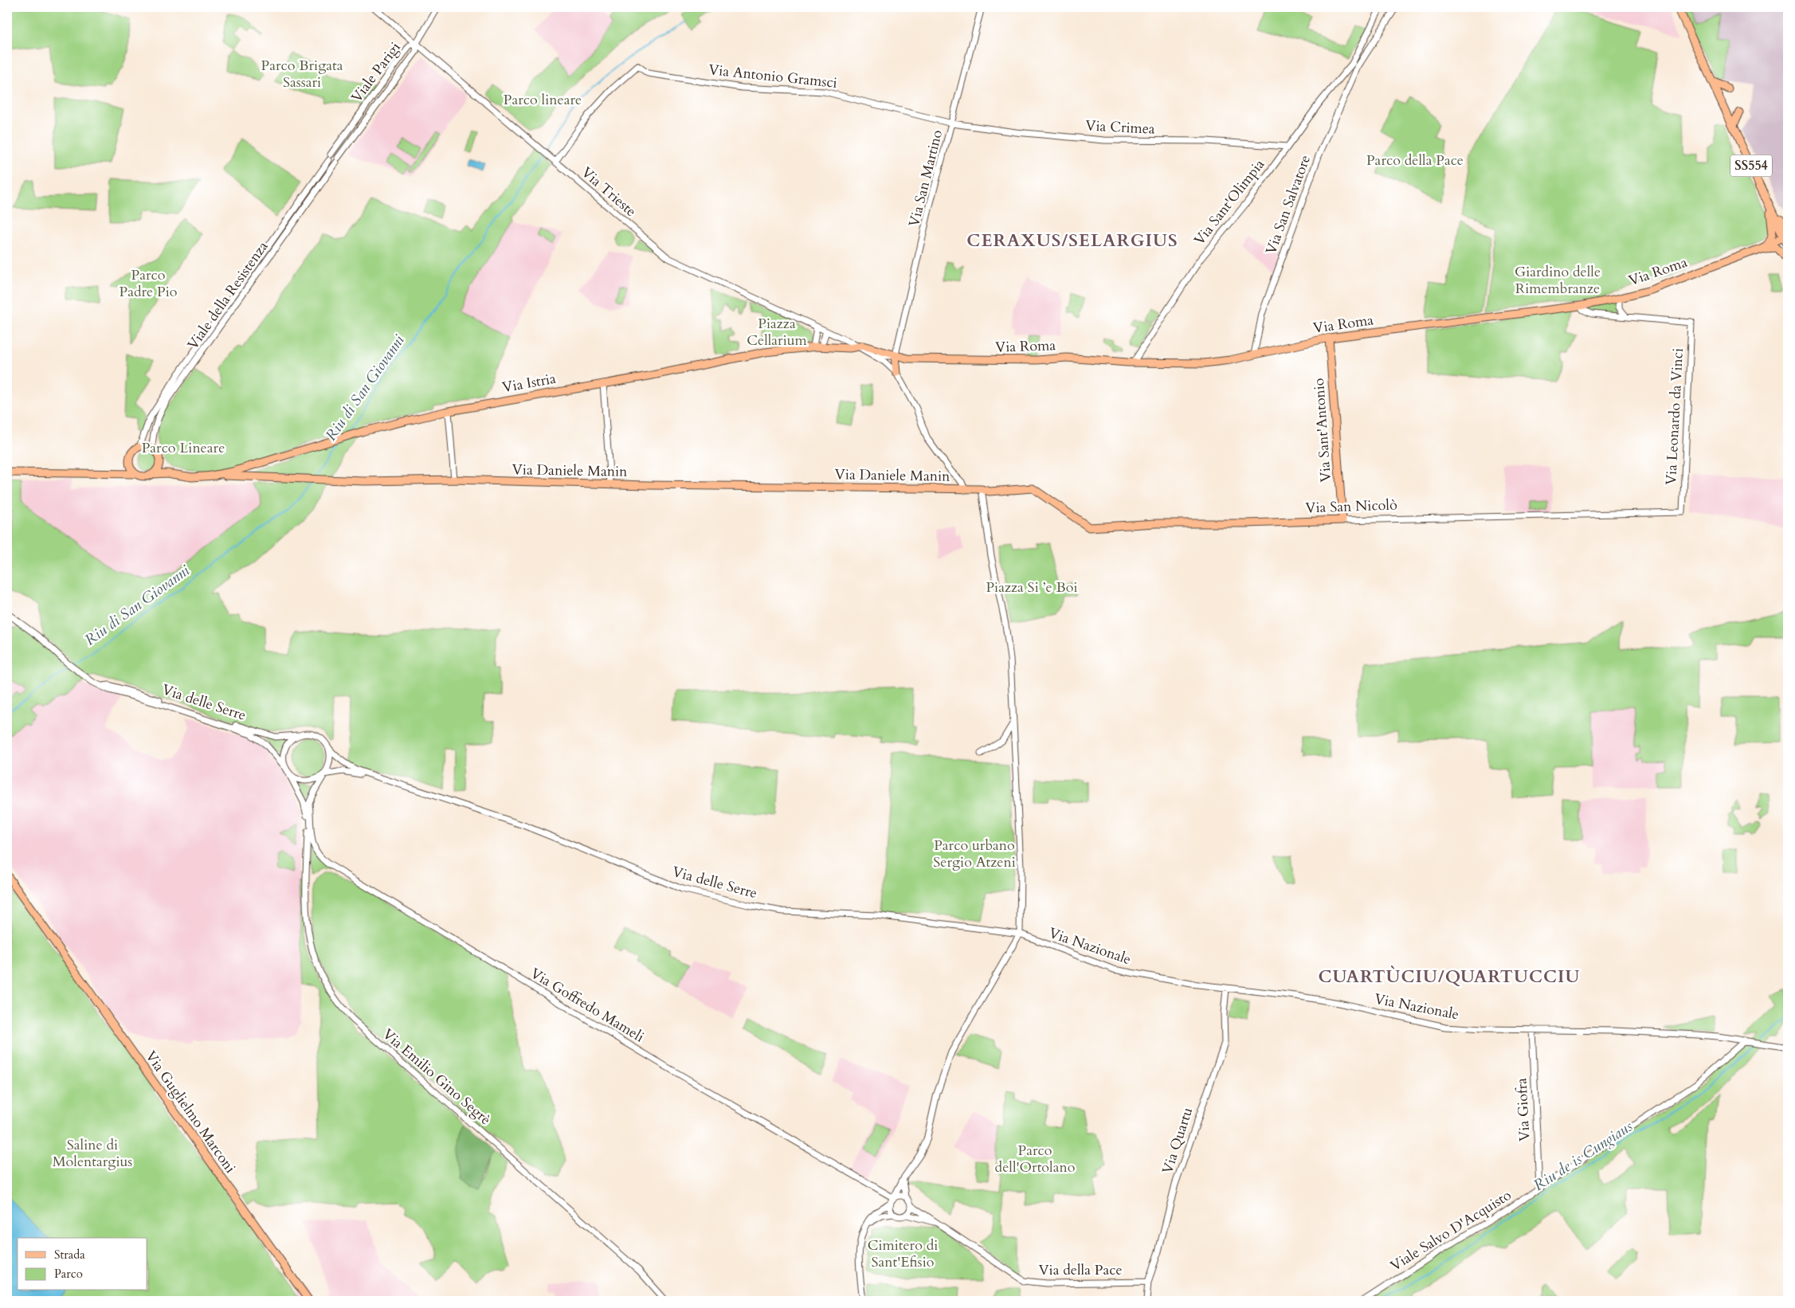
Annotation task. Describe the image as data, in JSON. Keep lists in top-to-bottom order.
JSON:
{
  "streets": {
    "main road": [
      "SS554",
      "Via Roma",
      "Via Istria",
      "Via Sant'Antonio",
      "Via Daniele Manin",
      "Via San Nicolò",
      "Via Guglielmo Marconi"
    ],
    "street": [
      "Viale Parigi",
      "Via Antonio Gramsci",
      "Via Crimea",
      "Via San Martino",
      "Via Trieste",
      "Via Sant'Olimpia",
      "Via San Salvatore",
      "Viale della Resistenza",
      "Via Leonardo da Vinci",
      "Via delle Serre",
      "Via Nazionale",
      "Via Goffredo Mameli",
      "Via Emilio Gino Segrè",
      "Via Giofra",
      "Via Quartu",
      "Viale Salvo D'Acquisto",
      "Via della Pace"
    ]
  },
  "crossings": [
    ["Viale Parigi", "Via Trieste"],
    ["Viale Parigi", "Viale della Resistenza"],
    ["Via Antonio Gramsci", "Via Crimea"],
    ["Via Antonio Gramsci", "Via San Martino"],
    ["Via Antonio Gramsci", "Via Trieste"],
    ["Via Crimea", "Via San Martino"],
    ["Via Crimea", "Via Sant'Olimpia"],
    ["SS554", "Via Roma"],
    ["Via San Martino", "Via Roma"],
    ["Via Trieste", "Via Roma"],
    ["Via Trieste", "Via Istria"],
    ["Via Sant'Olimpia", "Via Roma"],
    ["Via San Salvatore", "Via Roma"],
    ["Via Roma", "Via Istria"],
    ["Via Roma", "Via Sant'Antonio"],
    ["Viale della Resistenza", "Via Daniele Manin"],
    ["Via Istria", "Via Daniele Manin"],
    ["Via Leonardo da Vinci", "Via San Nicolò"],
    ["Via Sant'Antonio", "Via San Nicolò"],
    ["Via Daniele Manin", "Via San Nicolò"],
    ["Via delle Serre", "Via Nazionale"],
    ["Via Nazionale", "Via Giofra"],
    ["Via Nazionale", "Via Quartu"],
    ["Via Nazionale", "Viale Salvo D'Acquisto"],
    ["Via Goffredo Mameli", "Via della Pace"],
    ["Via Giofra", "Viale Salvo D'Acquisto"],
    ["Via Quartu", "Via della Pace"]
  ],
  "districts": ["CERAXUS/SELARGIUS", "CUARTÙCIU/QUARTUCCIU"],
  "water": ["Riu di San Giovanni", "Riu de is Cungiaus"],
  "parks": [
    "Parco Brigata Sassari",
    "Parco lineare",
    "Parco della Pace",
    "Giardino delle Rimembranze",
    "Parco Padre Pio",
    "Piazza Cellarium",
    "Parco Lineare",
    "Piazza Si ’e Boi",
    "Parco urbano Sergio Atzeni",
    "Saline di Molentargius",
    "Parco dell'Ortolano",
    "Cimitero di Sant'Efisio"
  ],
  "legend": ["Strada", "Parco"]
}
